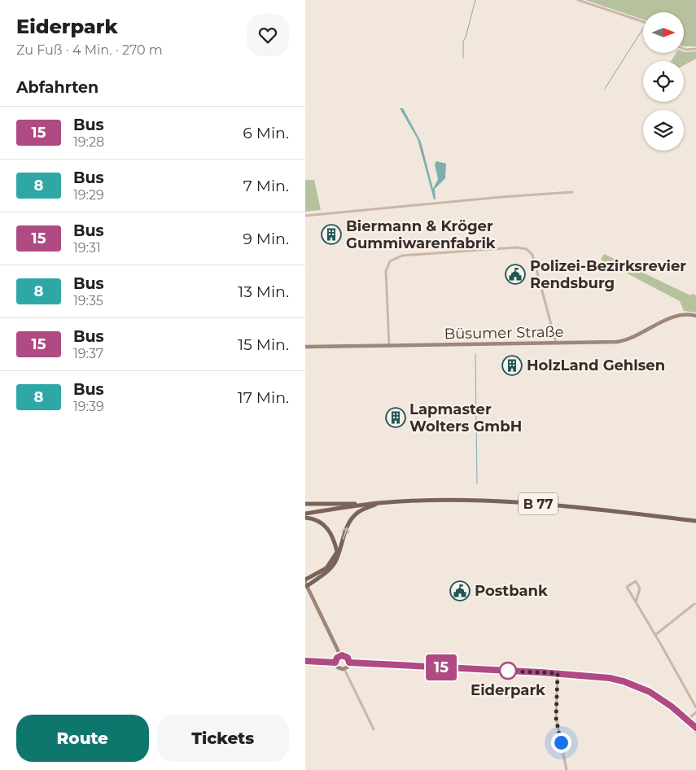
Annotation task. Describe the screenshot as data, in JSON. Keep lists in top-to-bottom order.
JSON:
{
  "streets": {
    "main road": ["B 77"],
    "street": ["Büsumer Straße"]
  },
  "places": {
    "building": ["Biermann & Kröger Gummiwarenfabrik", "HolzLand Gehlsen", "Lapmaster Wolters GmbH"],
    "public building": ["Polizei-Bezirksrevier Rendsburg", "Postbank"],
    "other": ["Eiderpark"]
  },
  "lines": ["bus line 15"],
  "north": "right",
  "page": {
    "heading": [
      ["Eiderpark", "Zu Fuß · 4 Min. · 270 m"],
      "Abfahrten"
    ],
    "on_map": "15",
    "list": [
      {
        "mark": "15",
        "name": "Bus",
        "note": "19:28",
        "value": "6 Min."
      },
      {
        "mark": "8",
        "name": "Bus",
        "note": "19:29",
        "value": "7 Min."
      },
      {
        "mark": "15",
        "name": "Bus",
        "note": "19:31",
        "value": "9 Min."
      },
      {
        "mark": "8",
        "name": "Bus",
        "note": "19:35",
        "value": "13 Min."
      },
      {
        "mark": "15",
        "name": "Bus",
        "note": "19:37",
        "value": "15 Min."
      },
      {
        "mark": "8",
        "name": "Bus",
        "note": "19:39",
        "value": "17 Min."
      }
    ],
    "buttons": ["Route", "Tickets"]
  }
}
